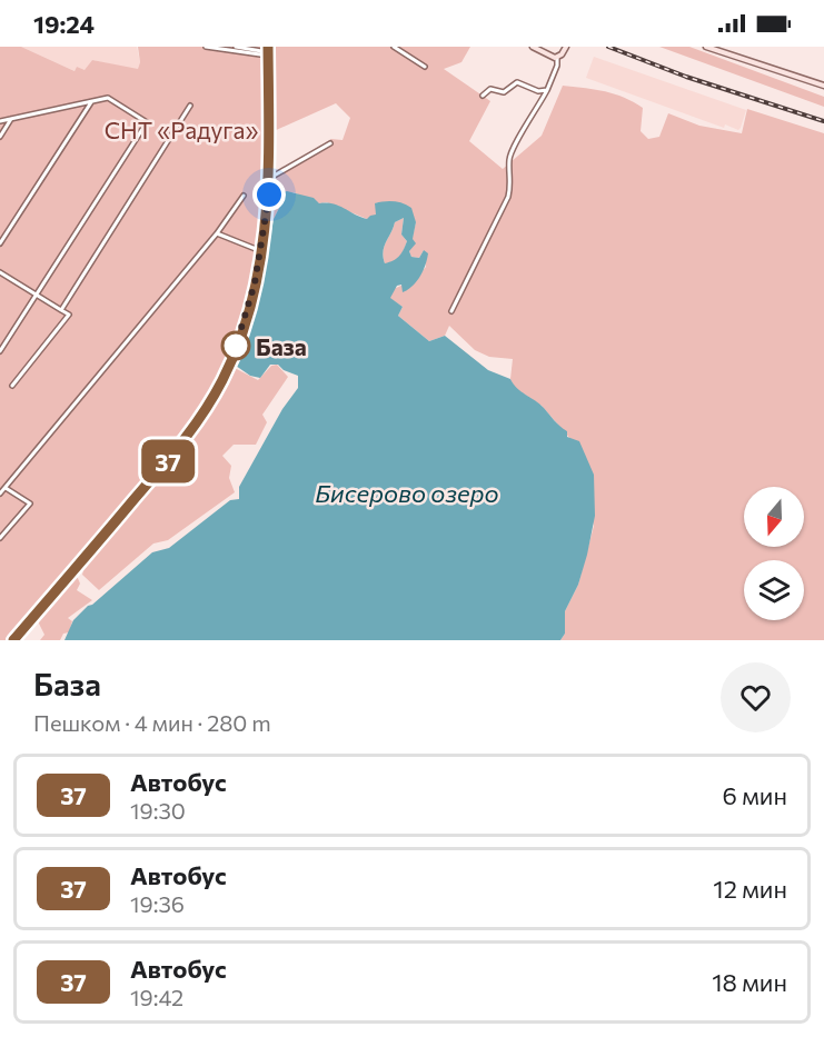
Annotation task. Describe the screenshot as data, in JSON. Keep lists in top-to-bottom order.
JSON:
{
  "water": ["Бисерово озеро"],
  "parks": ["СНТ «Радуга»"],
  "places": ["База"],
  "lines": ["bus line 37"],
  "north": "bottom",
  "page": {
    "status": "19:24",
    "on_map": "37",
    "heading": ["База", "Пешком · 4 мин · 280 m"],
    "list": [
      {
        "mark": "37",
        "name": "Автобус",
        "note": "19:30",
        "value": "6 мин"
      },
      {
        "mark": "37",
        "name": "Автобус",
        "note": "19:36",
        "value": "12 мин"
      },
      {
        "mark": "37",
        "name": "Автобус",
        "note": "19:42",
        "value": "18 мин"
      }
    ]
  }
}
